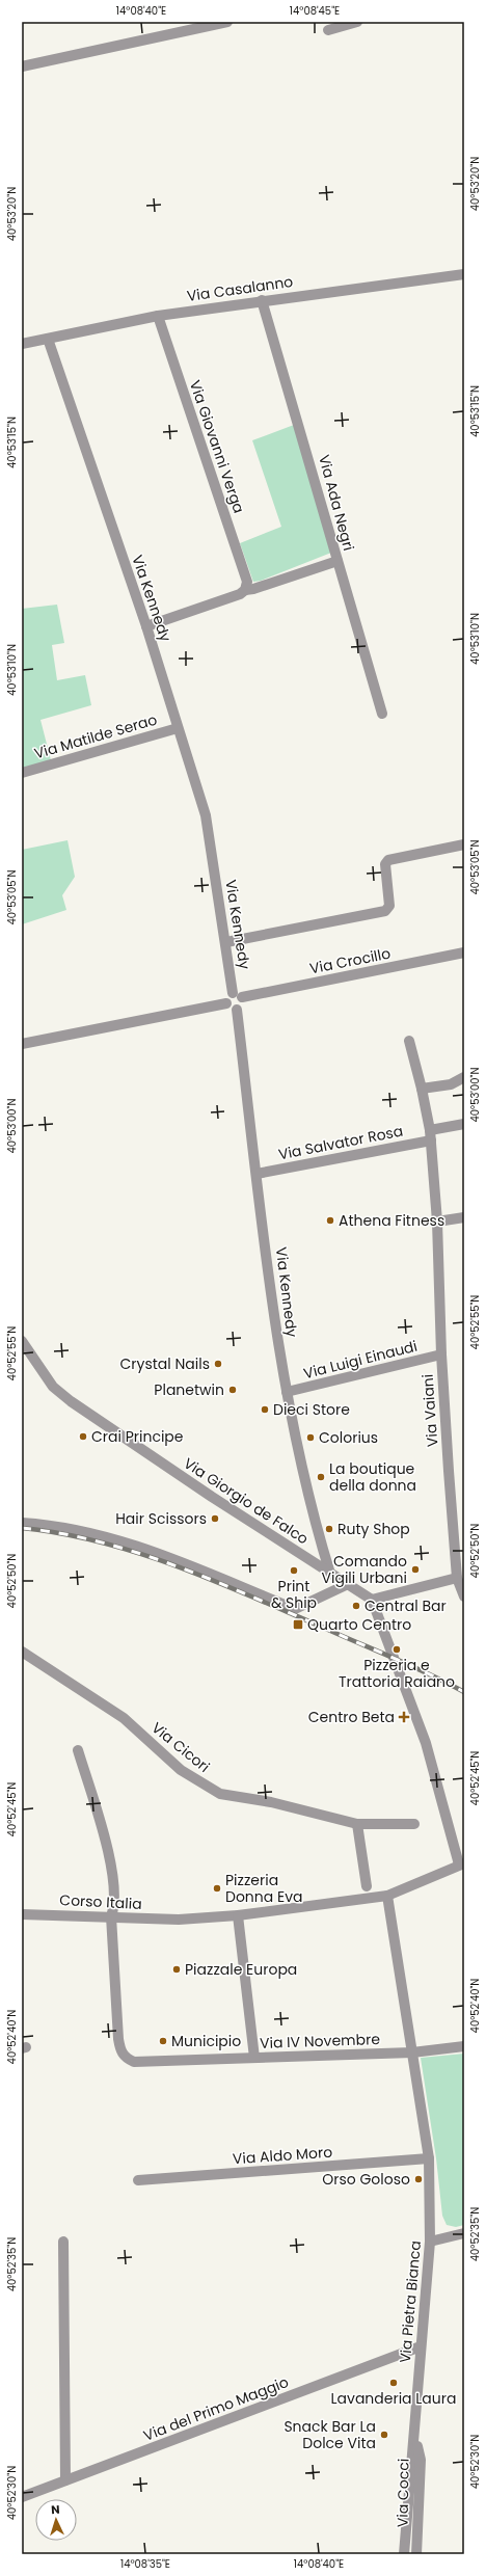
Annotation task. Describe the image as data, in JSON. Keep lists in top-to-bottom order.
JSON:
{
  "streets": {
    "street": [
      "Via Casalanno",
      "Via Giovanni Verga",
      "Via Ada Negri",
      "Via Kennedy",
      "Via Matilde Serao",
      "Via Crocillo",
      "Via Salvator Rosa",
      "Via Luigi Einaudi",
      "Via Vaiani",
      "Via Giorgio de Falco",
      "Via Cicori",
      "Corso Italia",
      "Via IV Novembre",
      "Via Aldo Moro",
      "Via Pietra Bianca",
      "Via del Primo Maggio",
      "Via Cocci"
    ]
  },
  "crossings": [
    ["Via Casalanno", "Via Giovanni Verga"],
    ["Via Casalanno", "Via Ada Negri"],
    ["Via Casalanno", "Via Kennedy"],
    ["Via Kennedy", "Via Matilde Serao"],
    ["Via Kennedy", "Via Crocillo"],
    ["Via Kennedy", "Via Salvator Rosa"],
    ["Via Kennedy", "Via Luigi Einaudi"],
    ["Via Kennedy", "Via Giorgio de Falco"],
    ["Via Salvator Rosa", "Via Vaiani"],
    ["Via Luigi Einaudi", "Via Vaiani"],
    ["Corso Italia", "Via IV Novembre"],
    ["Corso Italia", "Via Pietra Bianca"],
    ["Via IV Novembre", "Via Pietra Bianca"],
    ["Via Aldo Moro", "Via Pietra Bianca"],
    ["Via Pietra Bianca", "Via del Primo Maggio"],
    ["Via Pietra Bianca", "Via Cocci"]
  ],
  "places": {
    "other": [
      "Athena Fitness",
      "Crystal Nails",
      "Planetwin",
      "Dieci Store",
      "Crai Principe",
      "Colorius",
      "La boutique della donna",
      "Hair Scissors",
      "Ruty Shop",
      "Comando Vigili Urbani",
      "Print & Ship",
      "Central Bar",
      "Pizzeria e Trattoria Raiano",
      "Pizzeria Donna Eva",
      "Piazzale Europa",
      "Municipio",
      "Orso Goloso",
      "Lavanderia Laura",
      "Snack Bar La Dolce Vita"
    ],
    "transit": ["Quarto Centro"],
    "health": ["Centro Beta"]
  },
  "north": "top",
  "coordinates": [
    "14°08'40\"E",
    "14°08'45\"E",
    "40°53'20\"N",
    "40°53'15\"N",
    "40°53'10\"N",
    "40°53'05\"N",
    "40°53'00\"N",
    "40°52'55\"N",
    "40°52'50\"N",
    "40°52'45\"N",
    "40°52'40\"N",
    "40°52'35\"N",
    "40°52'30\"N",
    "14°08'35\"E"
  ]
}
